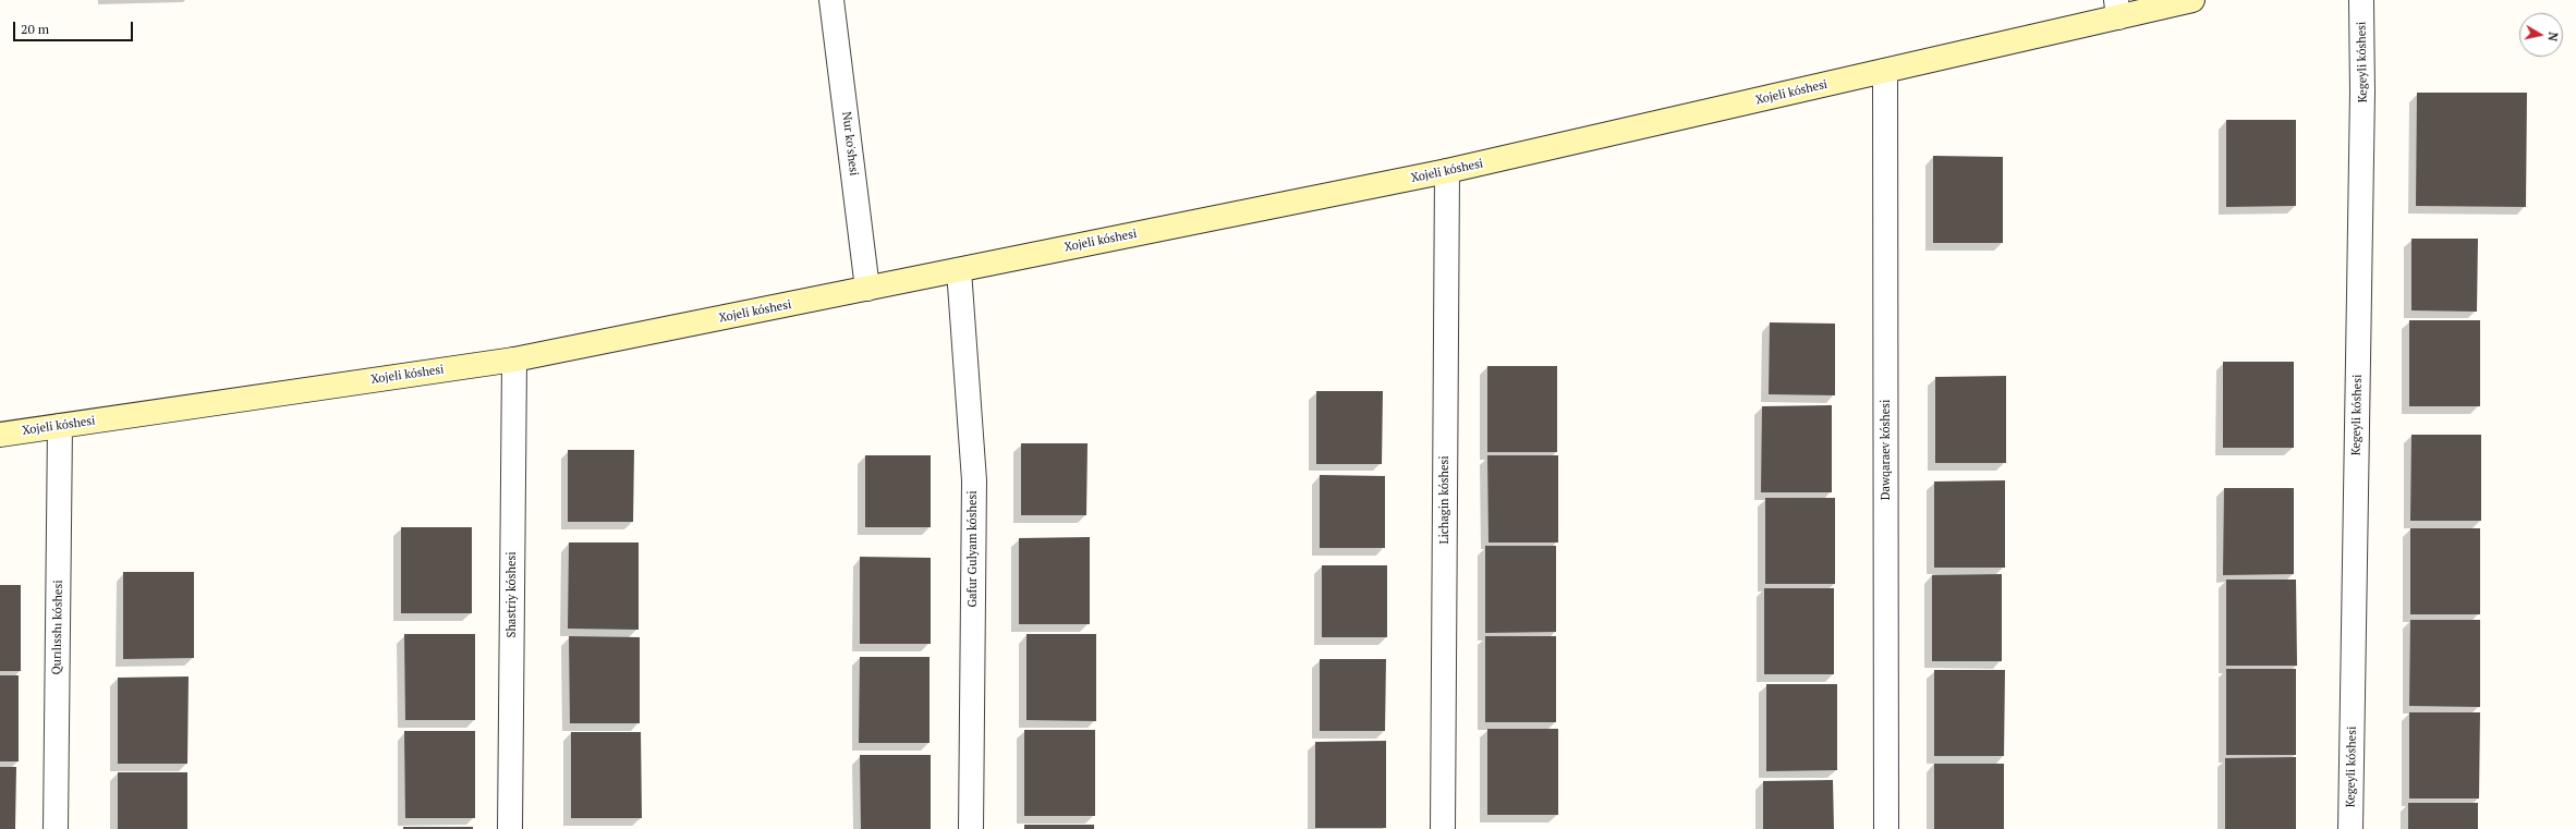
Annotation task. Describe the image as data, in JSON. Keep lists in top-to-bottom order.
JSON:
{
  "streets": {
    "street": [
      "Kegeyli kóshesi",
      "Xojeli kóshesi",
      "Nur ko'shesi",
      "Dawqaraev kóshesi",
      "Lichagin kóshesi",
      "Gafur Gulyam kóshesi",
      "Shastriy kóshesi",
      "Qurılısshı kóshesi"
    ]
  },
  "crossings": [
    ["Xojeli kóshesi", "Nur ko'shesi"],
    ["Xojeli kóshesi", "Dawqaraev kóshesi"],
    ["Xojeli kóshesi", "Lichagin kóshesi"],
    ["Xojeli kóshesi", "Gafur Gulyam kóshesi"],
    ["Xojeli kóshesi", "Shastriy kóshesi"],
    ["Xojeli kóshesi", "Qurılısshı kóshesi"]
  ],
  "scale_bar": "20 m",
  "north": "right"
}
